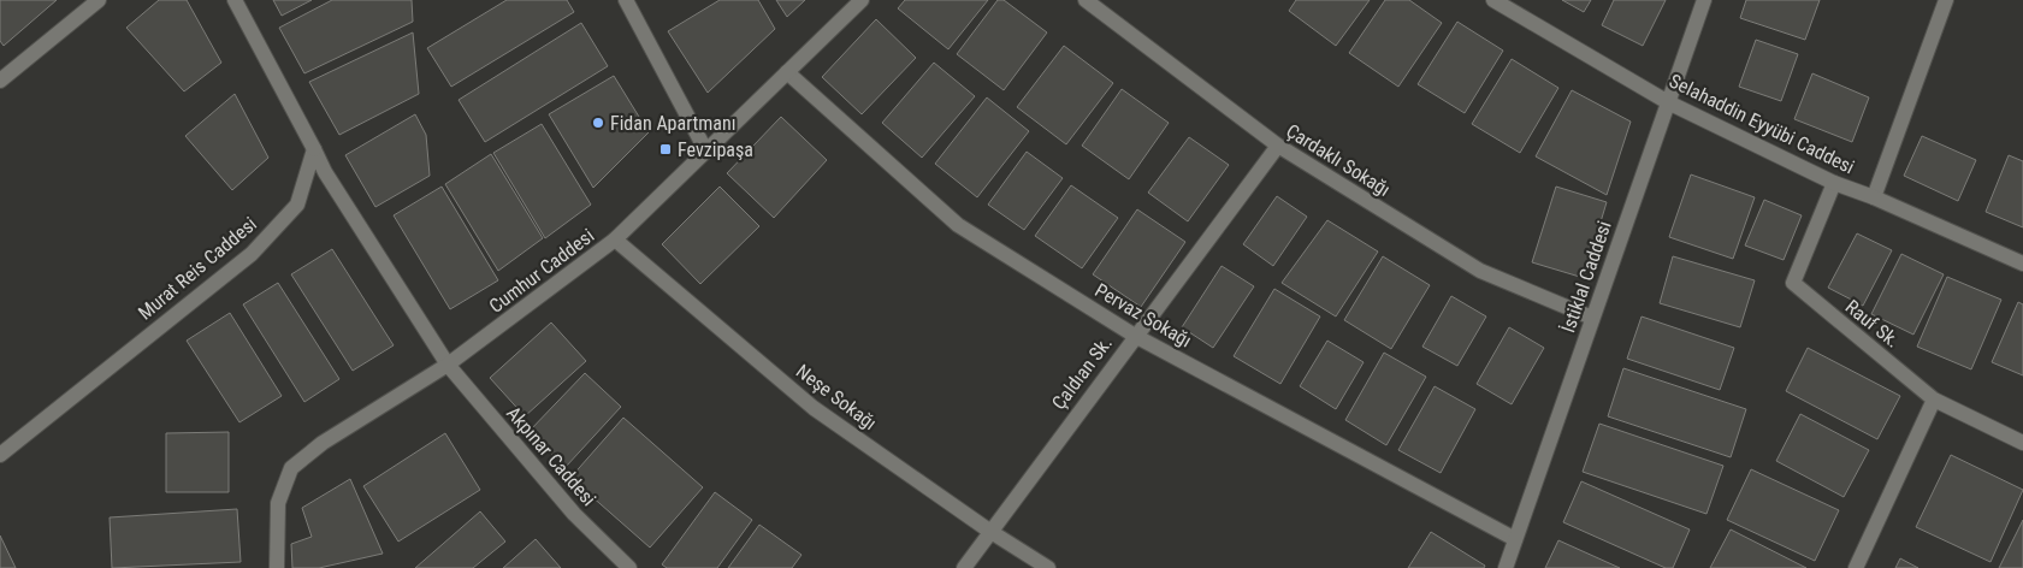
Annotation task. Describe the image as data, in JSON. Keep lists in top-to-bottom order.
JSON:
{
  "streets": {
    "street": [
      "Selahaddin Eyyübi Caddesi",
      "Çardaklı Sokağı",
      "Murat Reis Caddesi",
      "Cumhur Caddesi",
      "İstiklal Caddesi",
      "Pervaz Sokağı",
      "Rauf Sk.",
      "Çaldıan Sk.",
      "Neşe Sokağı",
      "Akpınar Caddesi"
    ]
  },
  "crossings": [
    ["Selahaddin Eyyübi Caddesi", "İstiklal Caddesi"],
    ["Selahaddin Eyyübi Caddesi", "Rauf Sk."],
    ["Çardaklı Sokağı", "İstiklal Caddesi"],
    ["Çardaklı Sokağı", "Çaldıan Sk."],
    ["Murat Reis Caddesi", "Akpınar Caddesi"],
    ["Cumhur Caddesi", "Pervaz Sokağı"],
    ["Cumhur Caddesi", "Neşe Sokağı"],
    ["Cumhur Caddesi", "Akpınar Caddesi"],
    ["İstiklal Caddesi", "Pervaz Sokağı"],
    ["Pervaz Sokağı", "Çaldıan Sk."],
    ["Çaldıan Sk.", "Neşe Sokağı"]
  ],
  "places": {
    "other": ["Fidan Apartmanı"],
    "transit": ["Fevzipaşa"]
  }
}
